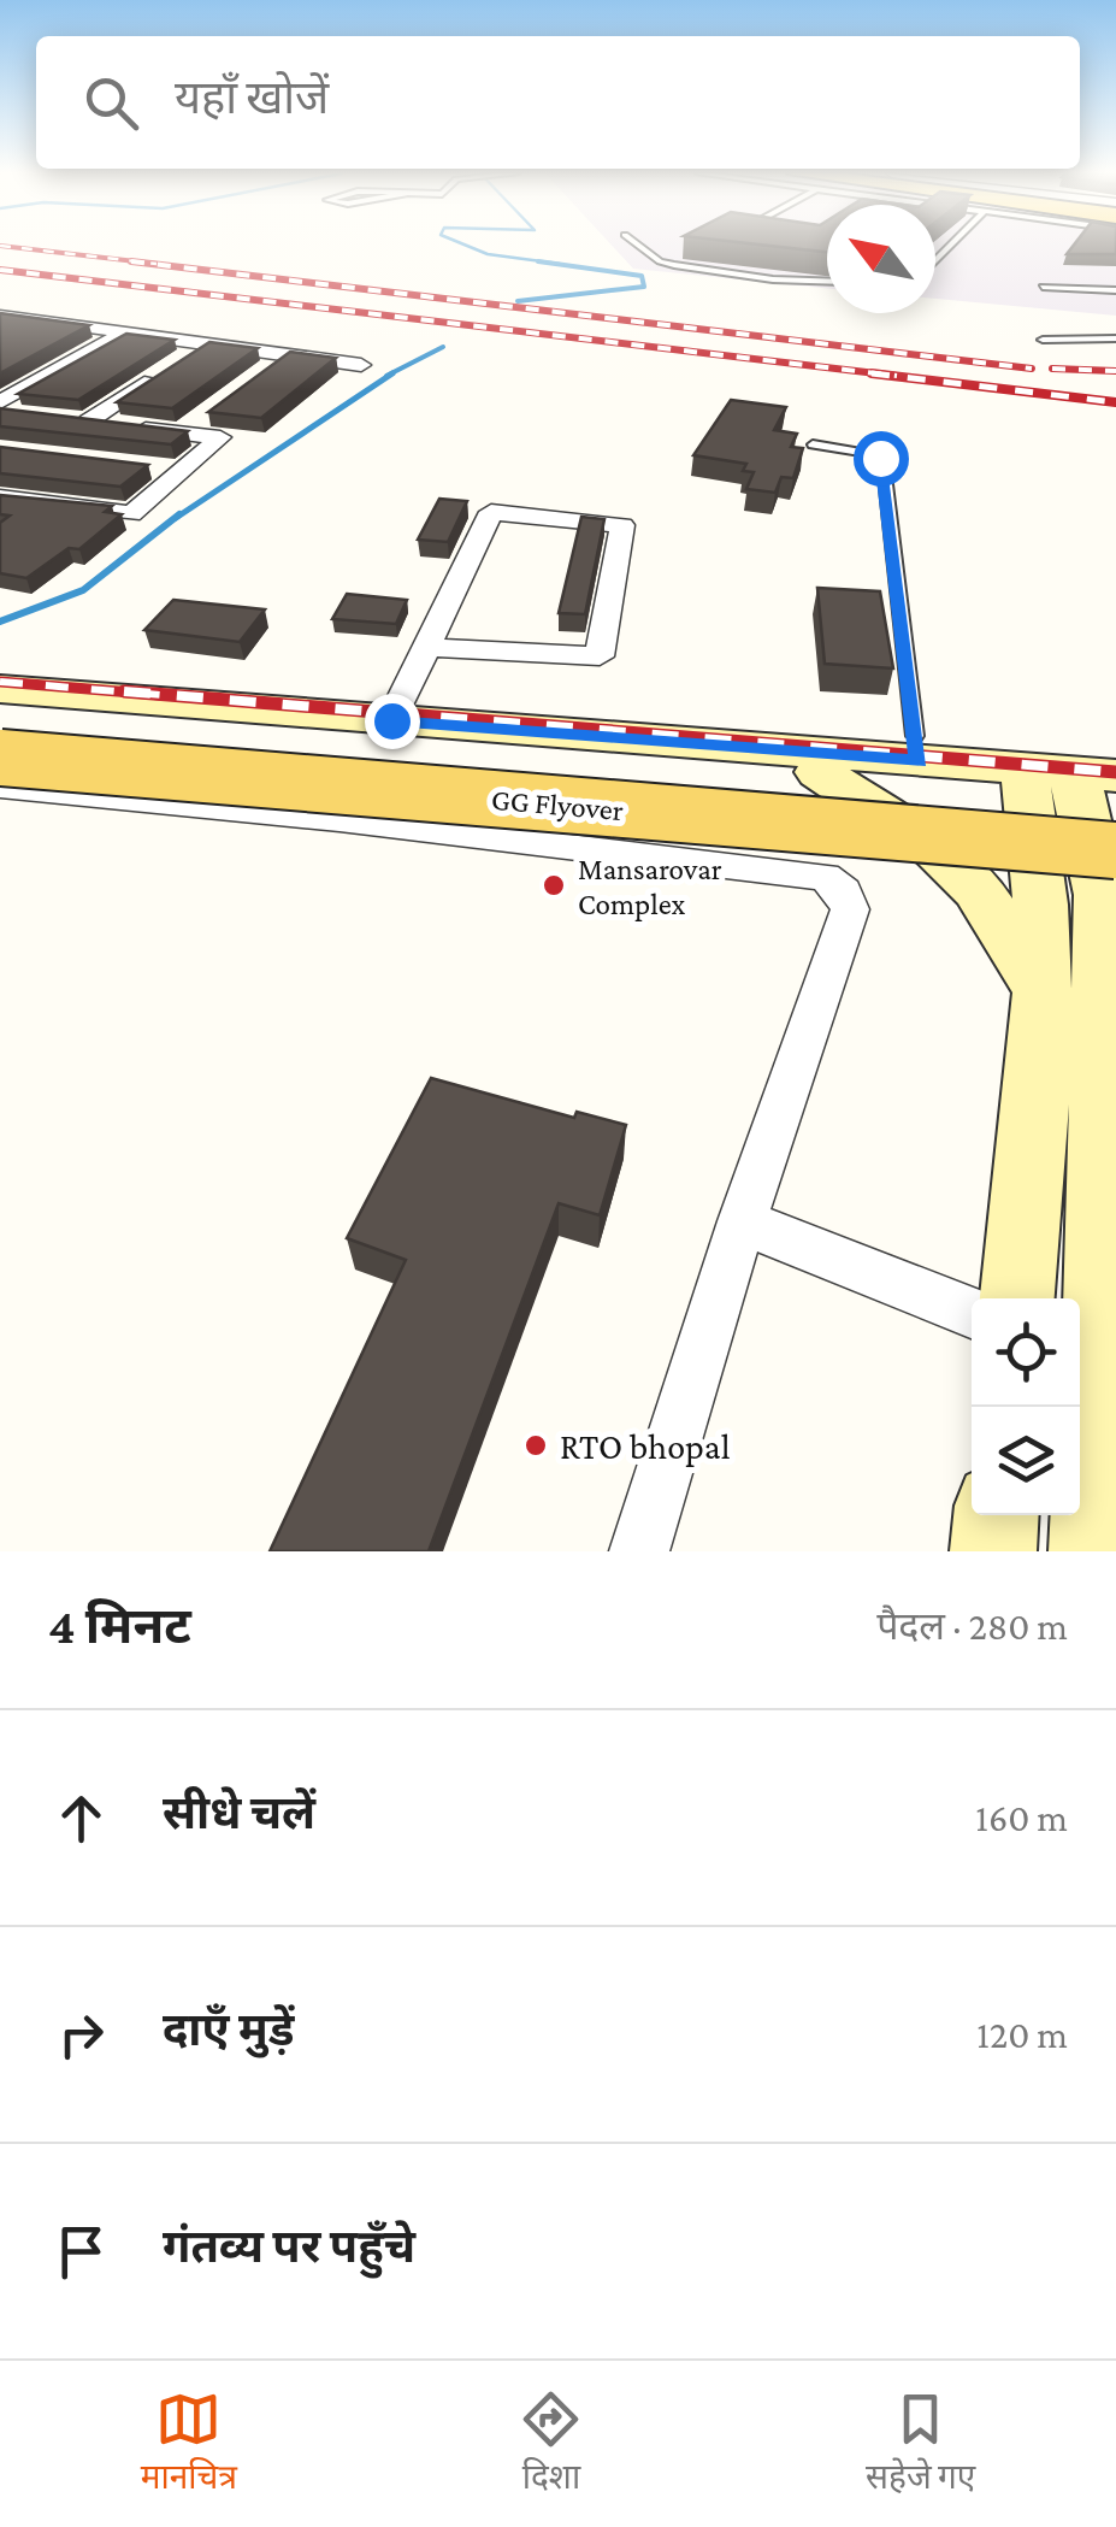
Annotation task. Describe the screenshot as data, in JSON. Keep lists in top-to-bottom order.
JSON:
{
  "streets": {
    "main road": ["GG Flyover"]
  },
  "places": ["Mansarovar Complex", "RTO bhopal"],
  "north": "top left",
  "page": {
    "search": "यहाँ खोजें",
    "heading": ["4 मिनट", "पैदल · 280 m"],
    "list": [
      ["सीधे चलें", "160 m"],
      ["दाएँ मुड़ें", "120 m"],
      "गंतव्य पर पहुँचे"
    ],
    "nav": ["मानचित्र", "दिशा", "सहेजे गए"]
  }
}
